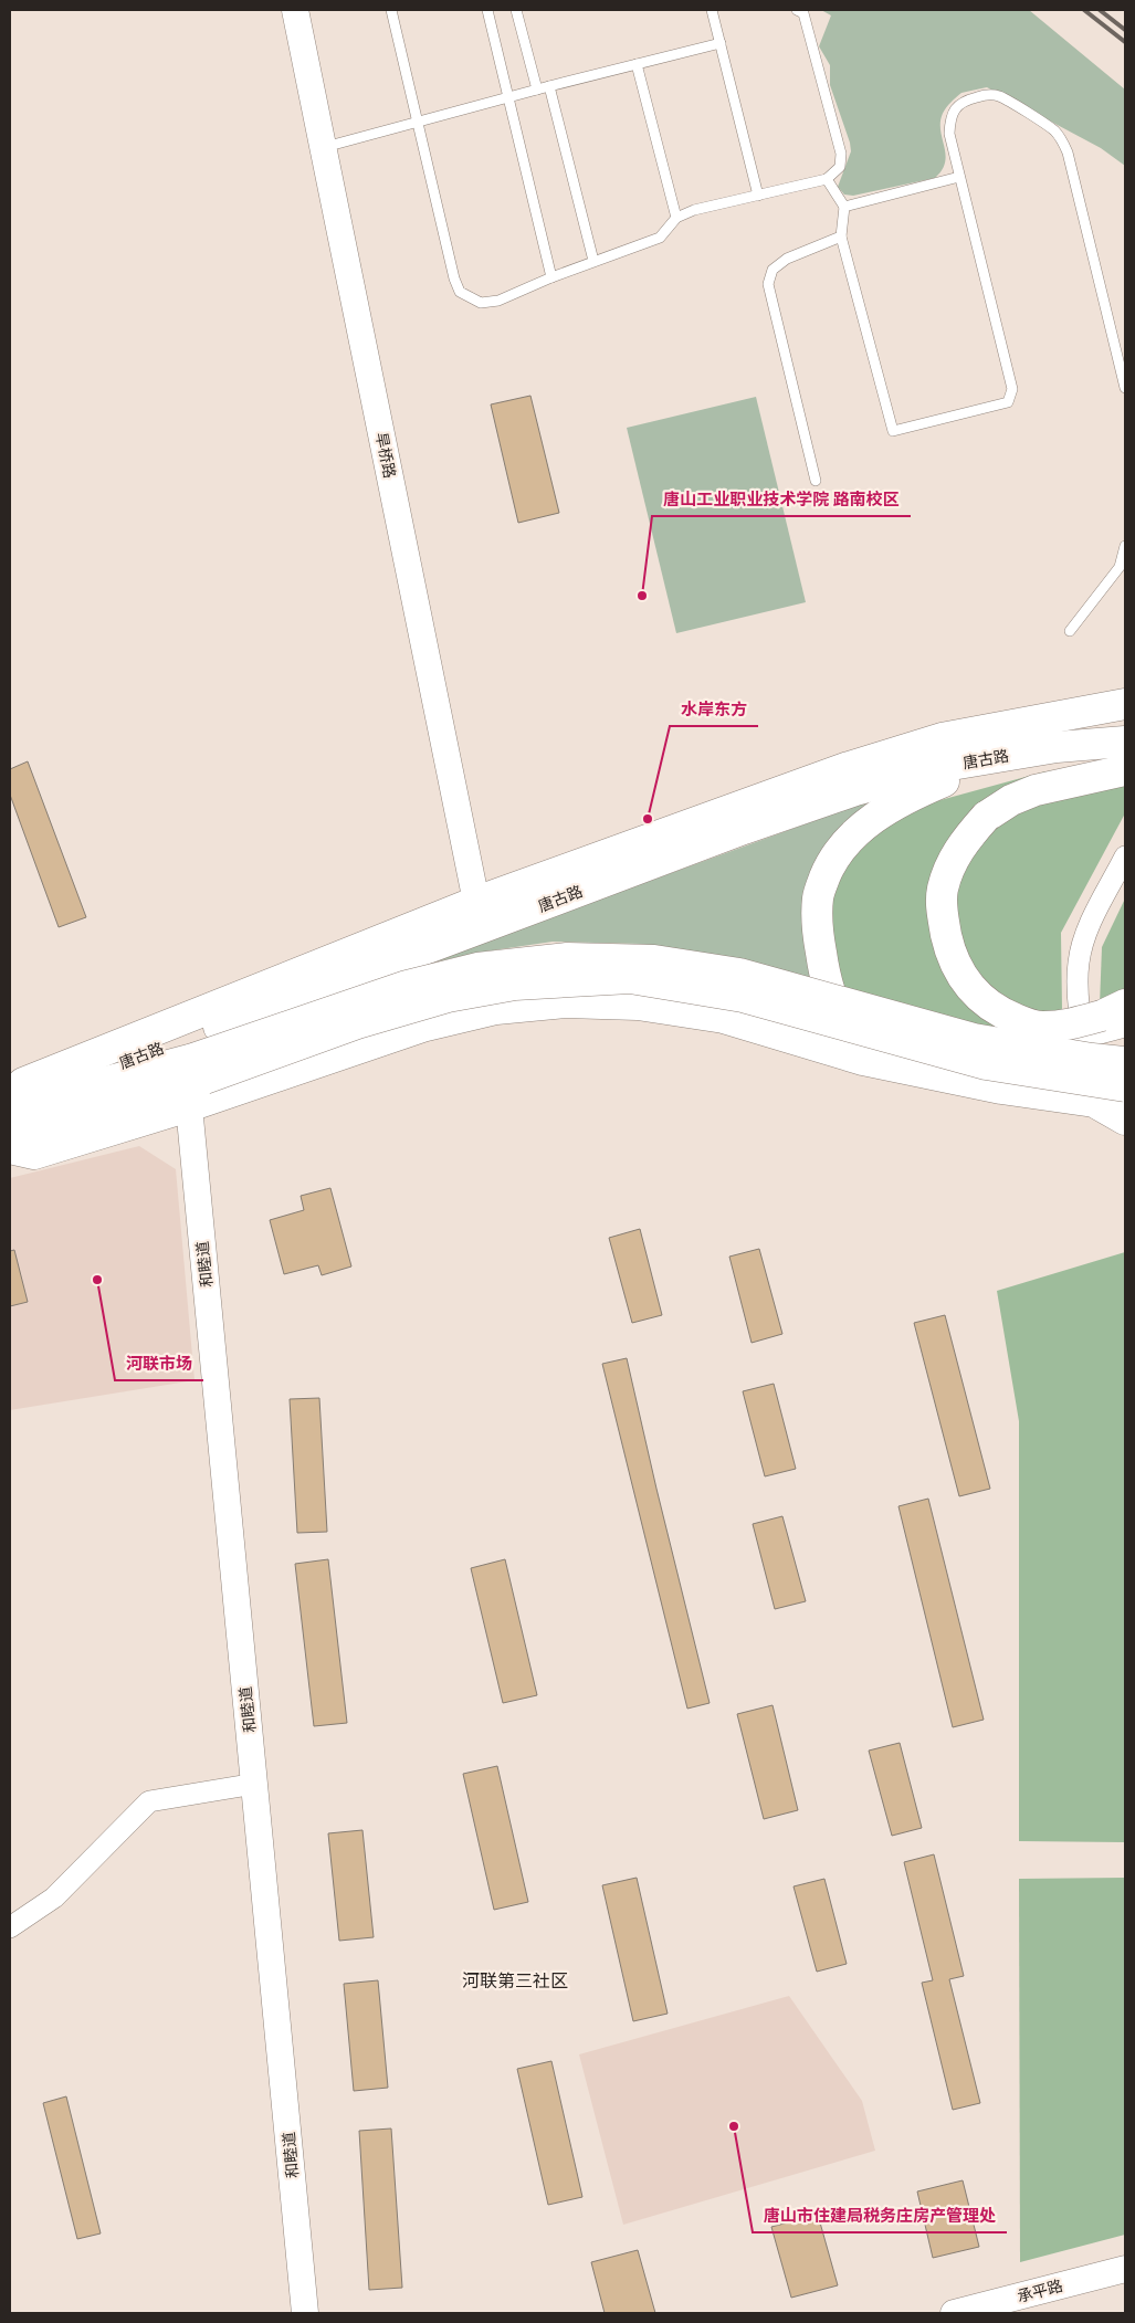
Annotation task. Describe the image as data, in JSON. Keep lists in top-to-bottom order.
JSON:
{
  "streets": {
    "main road": ["唐古路"],
    "street": ["旱桥路", "和睦道", "承平路"]
  },
  "districts": ["河联第三社区"],
  "places": [
    "唐山工业职业技术学院 路南校区",
    "水岸东方",
    "河联市场",
    "唐山市住建局税务庄房产管理处"
  ]
}
